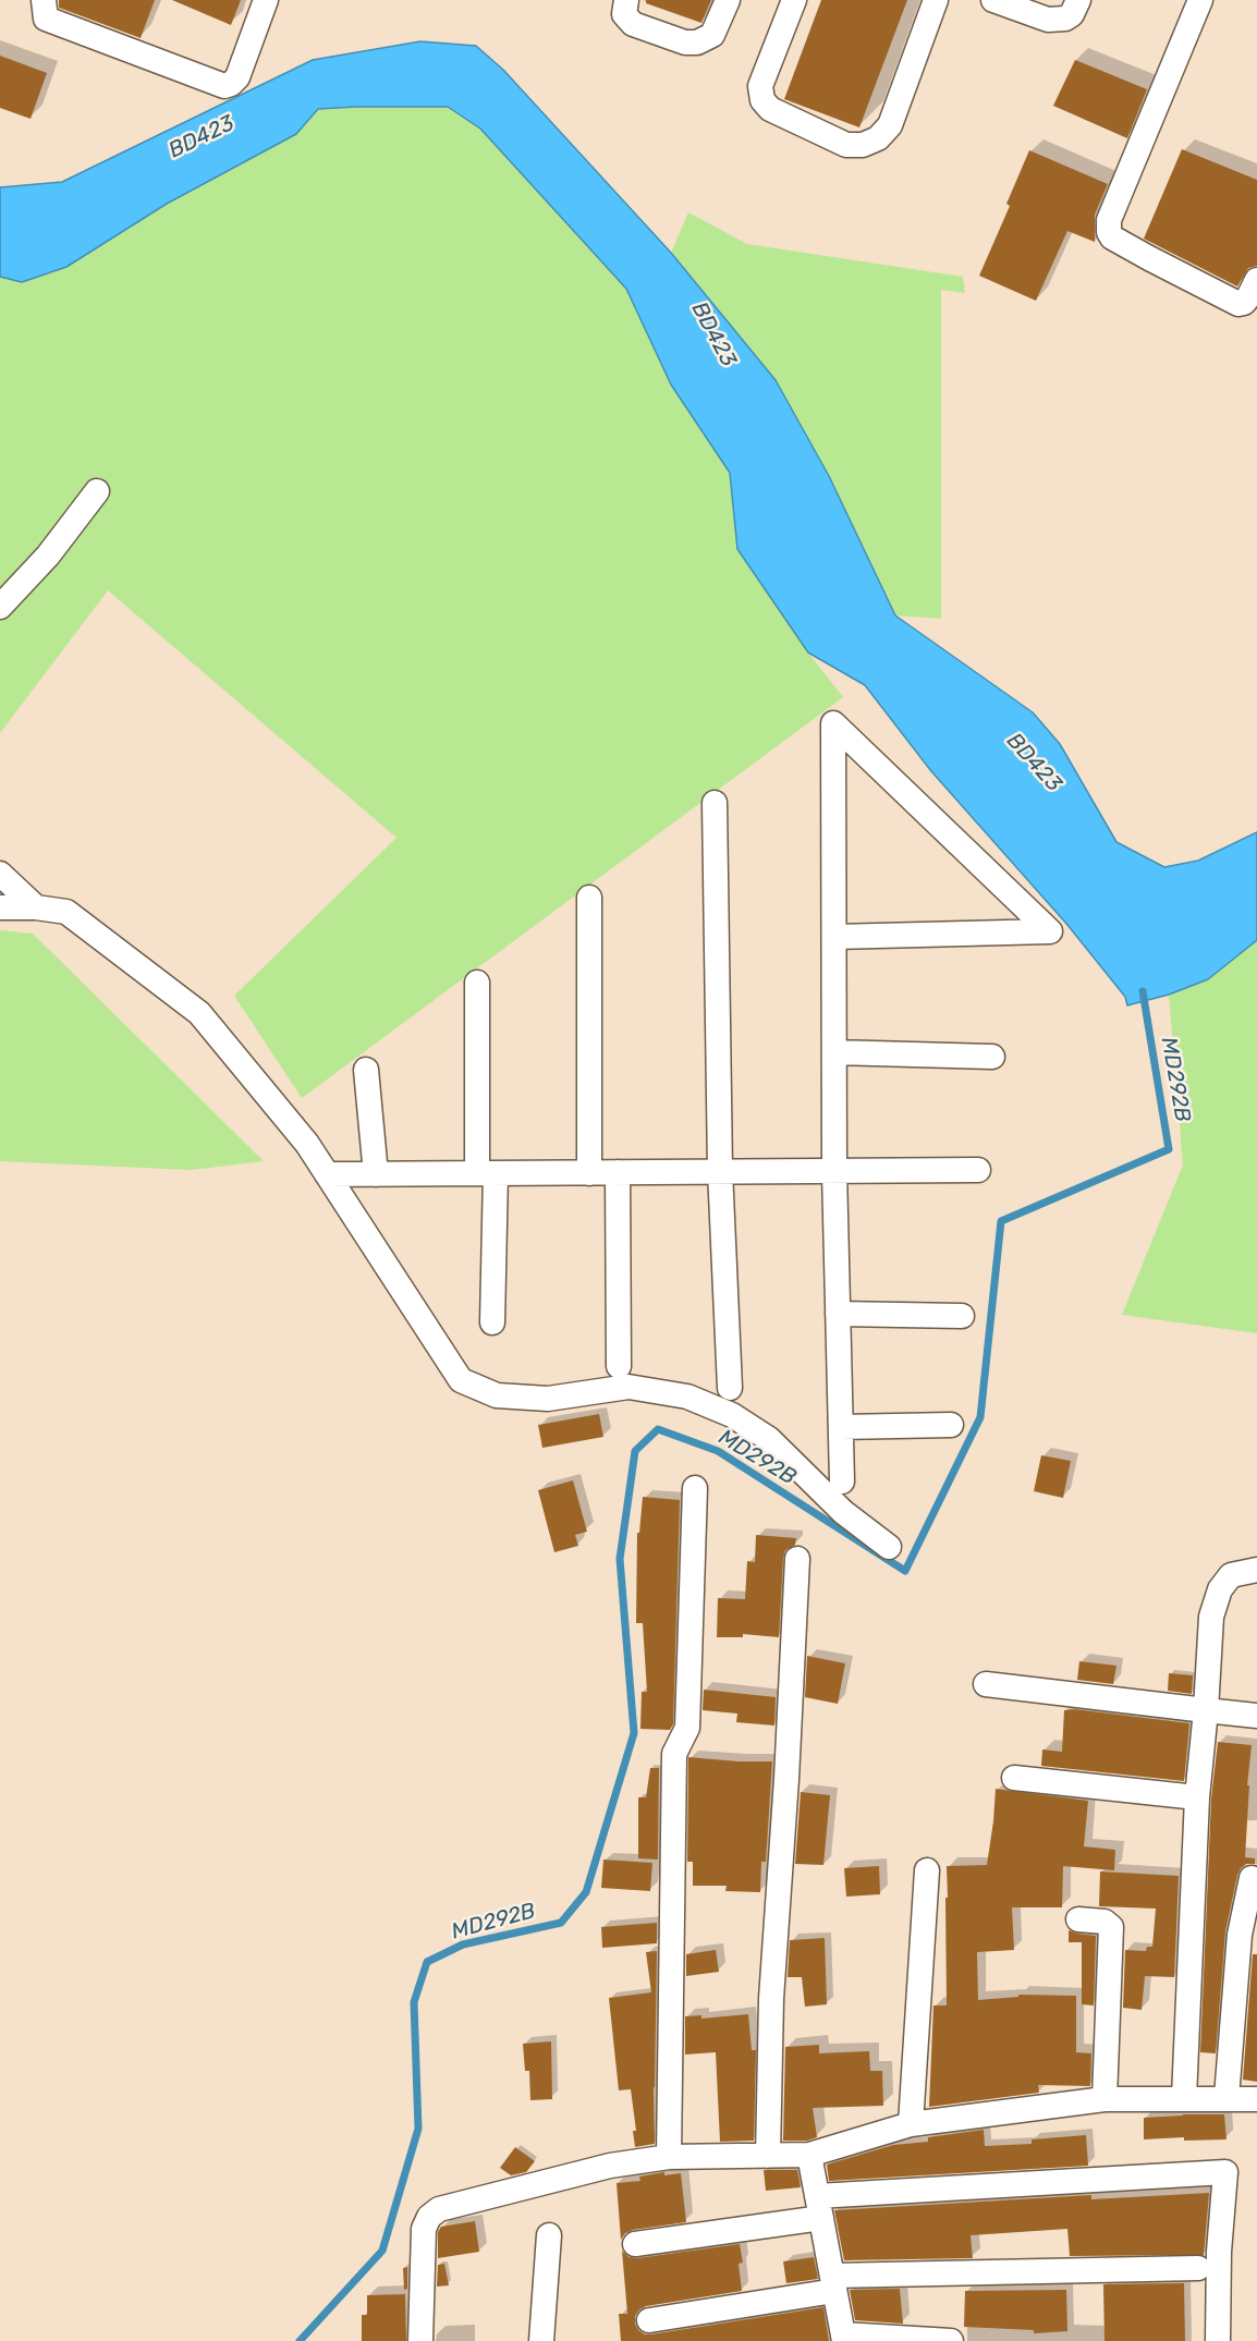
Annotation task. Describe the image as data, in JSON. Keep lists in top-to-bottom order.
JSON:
{
  "water": ["BD423", "MD292B"]
}
